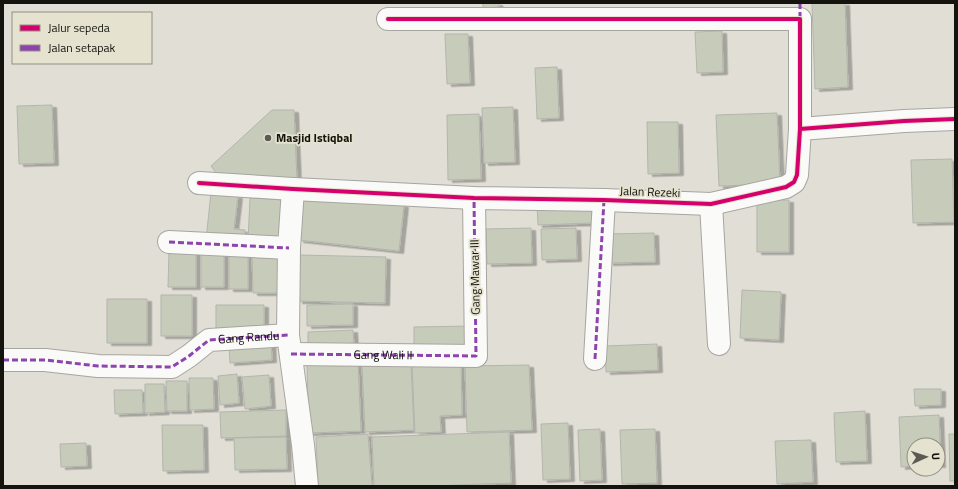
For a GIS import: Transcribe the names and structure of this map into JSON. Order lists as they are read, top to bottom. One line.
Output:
{"streets":{"street":["Jalan Rezeki","Gang Mawar III","Gang Randu","Gang Wali II"]},"crossings":[["Jalan Rezeki","Gang Mawar III"],["Gang Mawar III","Gang Wali II"],["Gang Randu","Gang Wali II"]],"places":["Masjid Istiqbal"],"legend":["Jalur sepeda","Jalan setapak"],"north":"right"}
